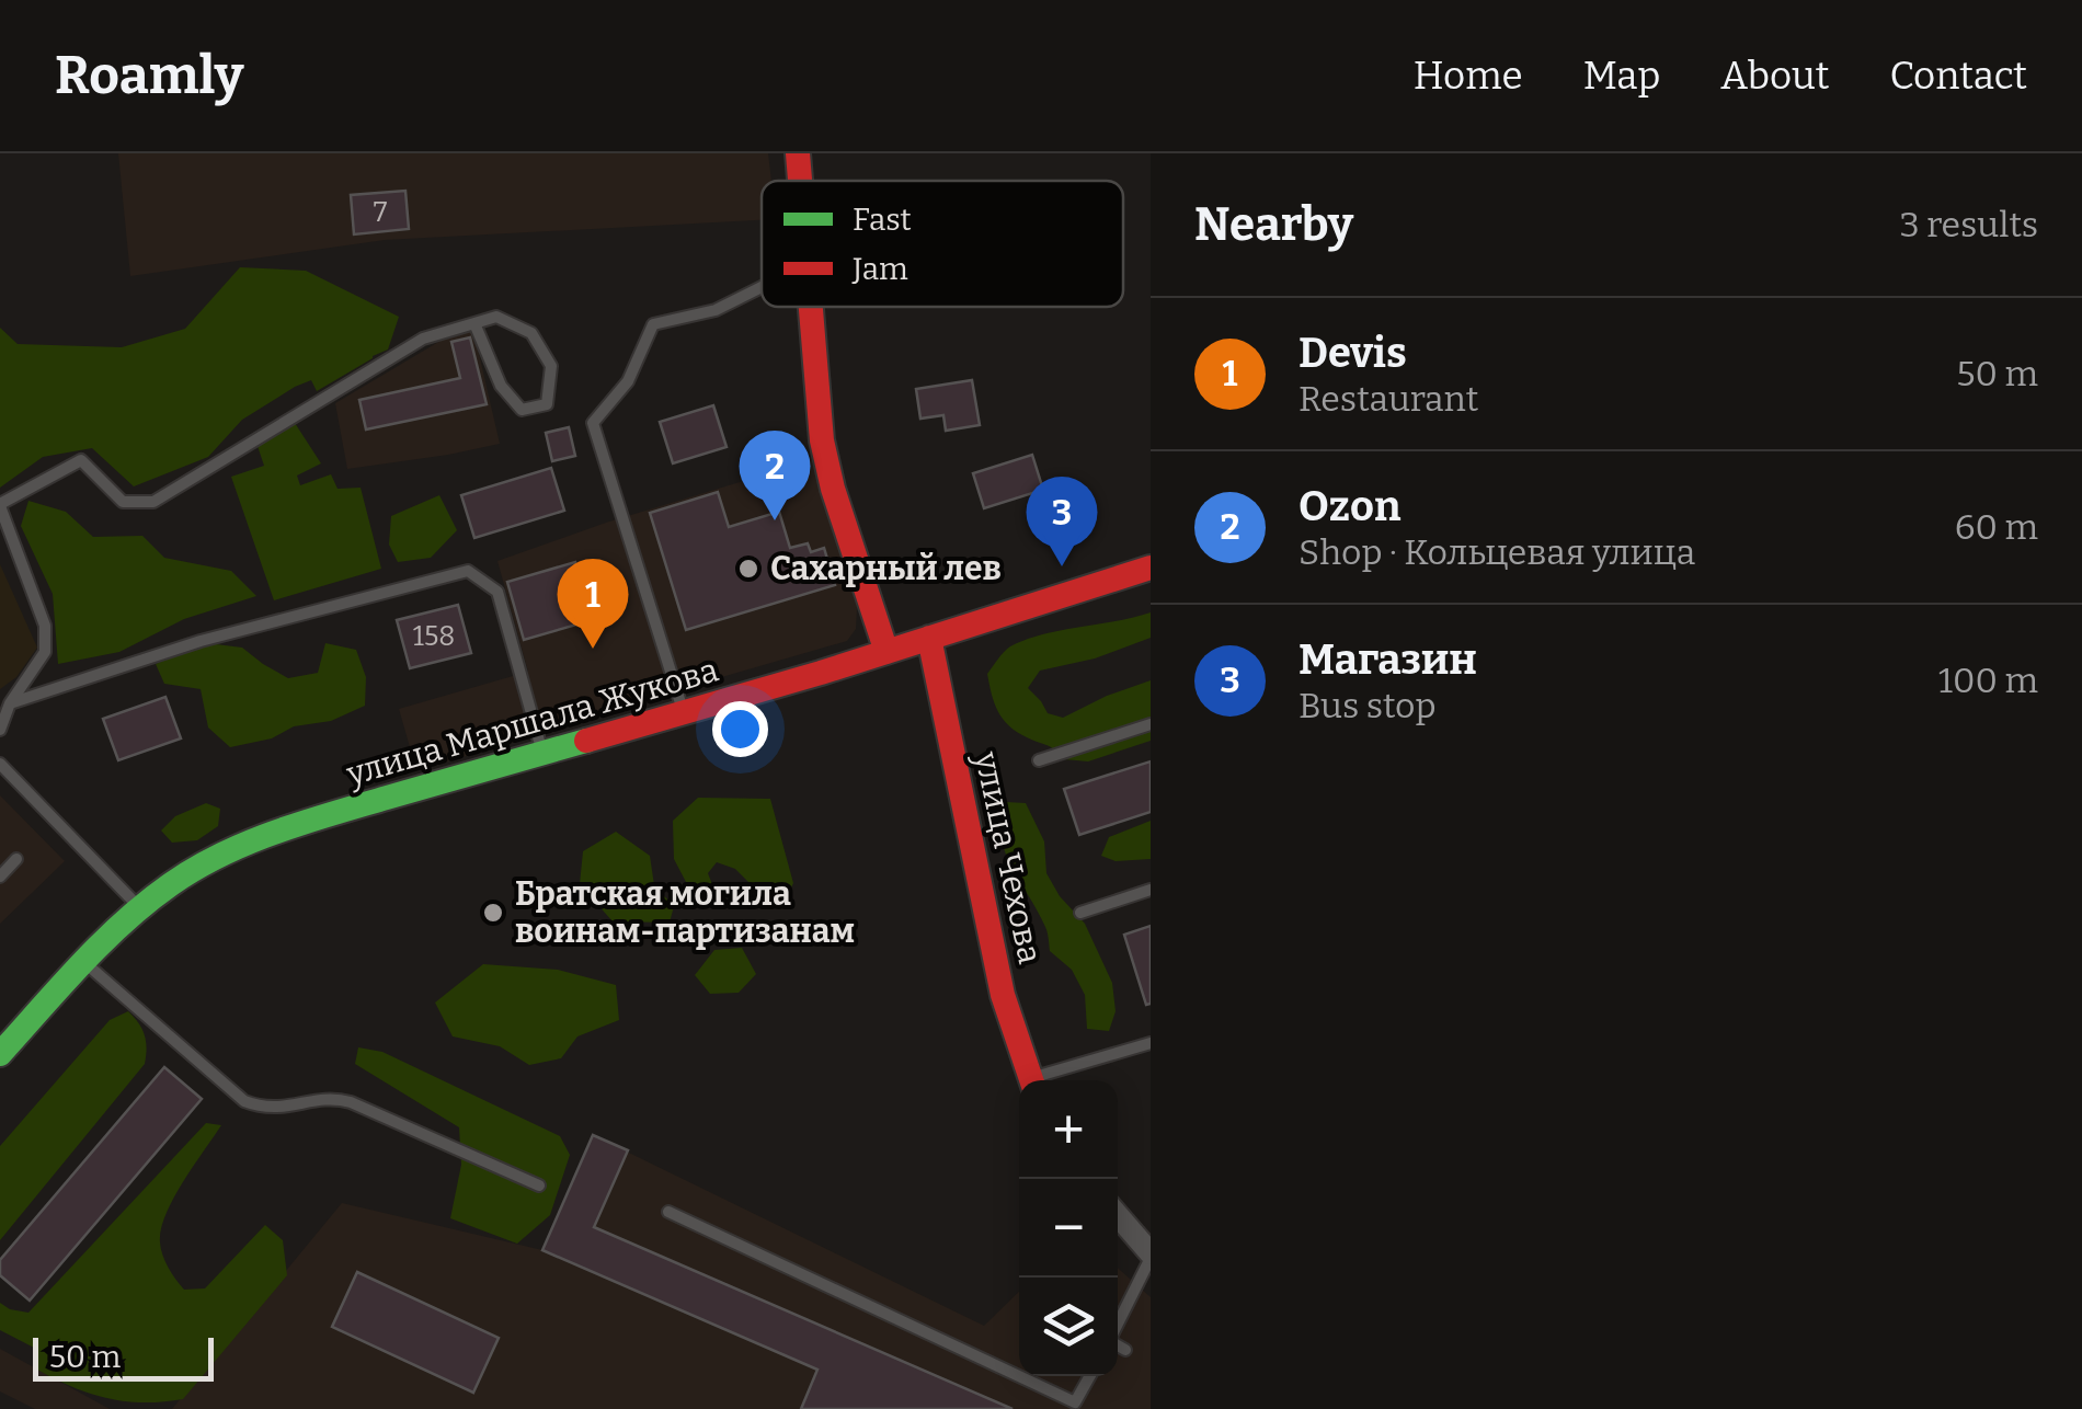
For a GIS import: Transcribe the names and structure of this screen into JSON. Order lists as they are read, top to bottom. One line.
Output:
{"streets":{"main road":["улица Маршала Жукова","улица Чехова"]},"crossings":[["улица Маршала Жукова","улица Чехова"]],"places":["Сахарный лев","Братская могила воинам-партизанам"],"house_numbers":["7","158"],"legend":["Fast","Jam"],"scale_bar":"50 m","page":{"header":"Roamly","nav":["Home","Map","About","Contact"],"heading":["Nearby","3 results"],"list":[{"mark":"1","name":"Devis","note":"Restaurant","value":"50 m"},{"mark":"2","name":"Ozon","note":"Shop · Кольцевая улица","value":"60 m"},{"mark":"3","name":"Магазин","note":"Bus stop","value":"100 m"}],"pins":["2","3","1"],"map_buttons":["+","−"],"scale":"50 m"}}
